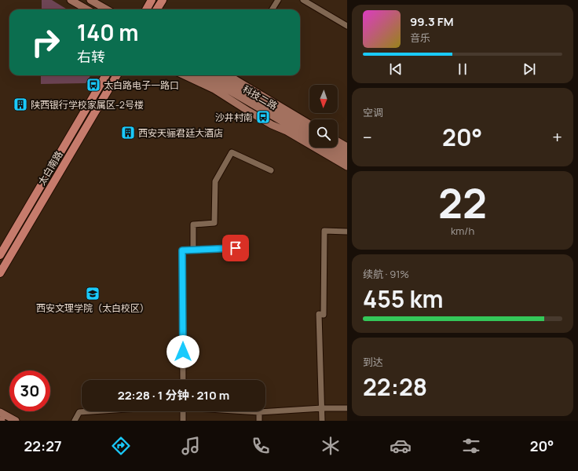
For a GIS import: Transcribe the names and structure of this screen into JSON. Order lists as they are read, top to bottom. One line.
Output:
{"streets":{"main road":["科技二路","太白南路"]},"places":{"bus stop":["太白路电子一路口","沙井村南"],"building":["陕西银行学校家属区-2号楼","西安天骊君廷大酒店"],"school or university":["西安文理学院（太白校区）"]},"north":"bottom","page":{"turn":["140 m","右转"],"song":["99.3 FM","音乐"],"tile":["空调",["22","km/h"],["续航 · 91%","455 km"],["到达","22:28"]],"heat":["−","20°","+"],"limit":"30","trip":"22:28 · 1 分钟 · 210 m","tabs":["22:27","20°"]}}
